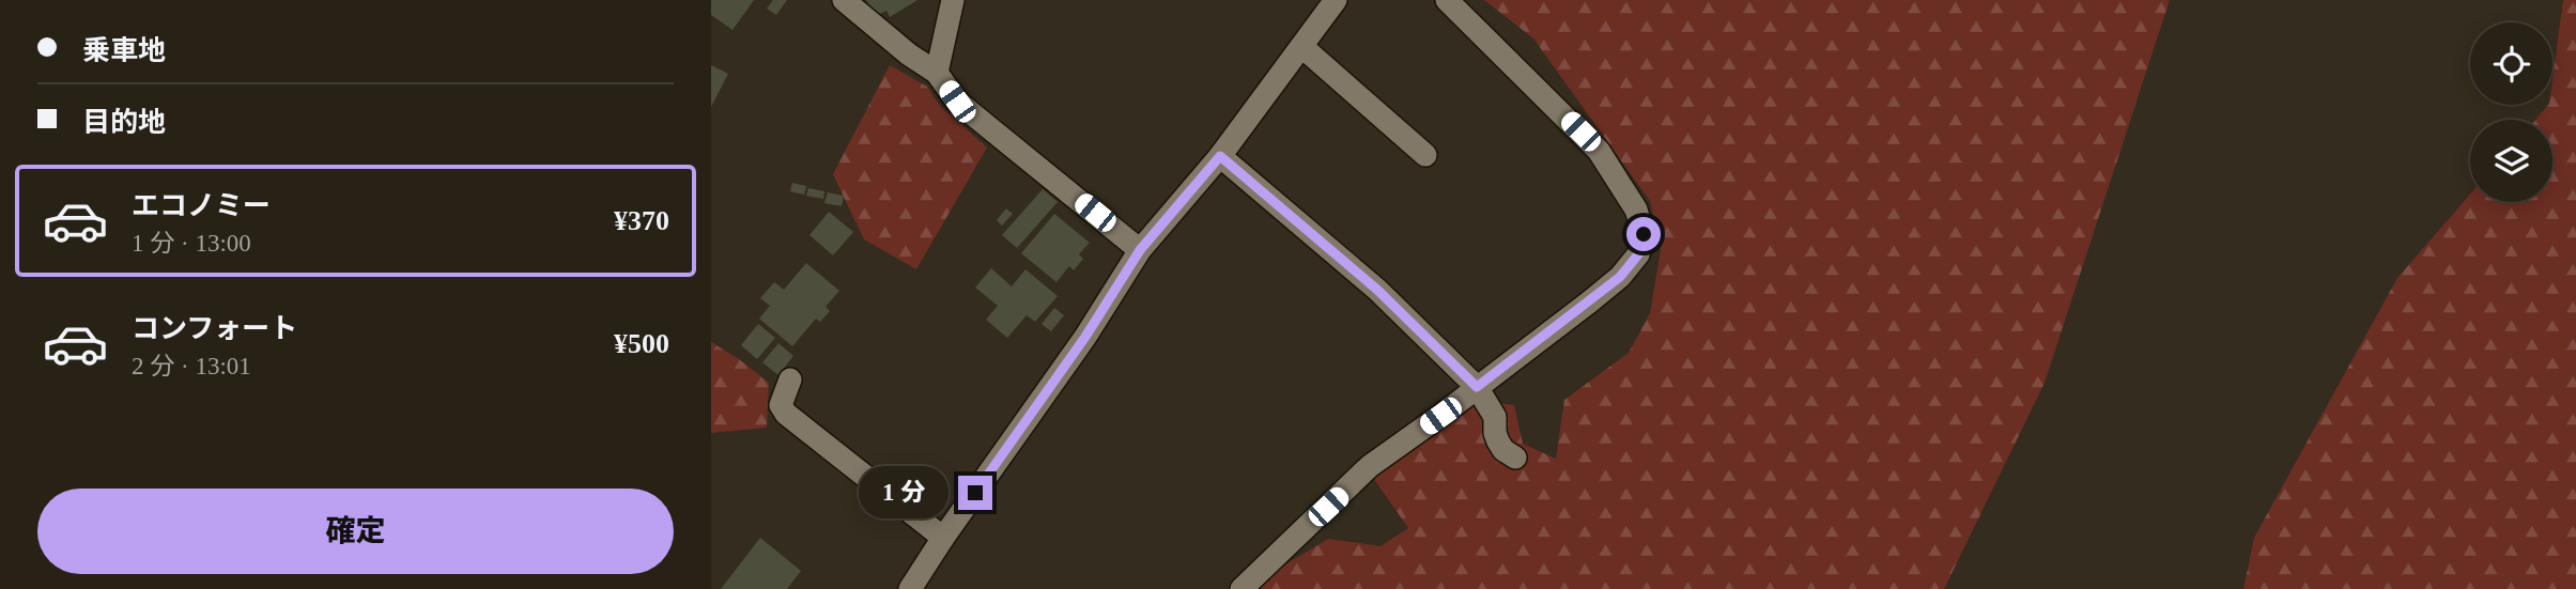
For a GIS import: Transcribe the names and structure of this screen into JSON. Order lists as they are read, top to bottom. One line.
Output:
{"page":{"banner":["乗車地","目的地"],"list":[{"name":"エコノミー","note":"1 分 · 13:00","value":"¥370"},{"name":"コンフォート","note":"2 分 · 13:01","value":"¥500"}],"bubble":"1 分","buttons":"確定"}}
